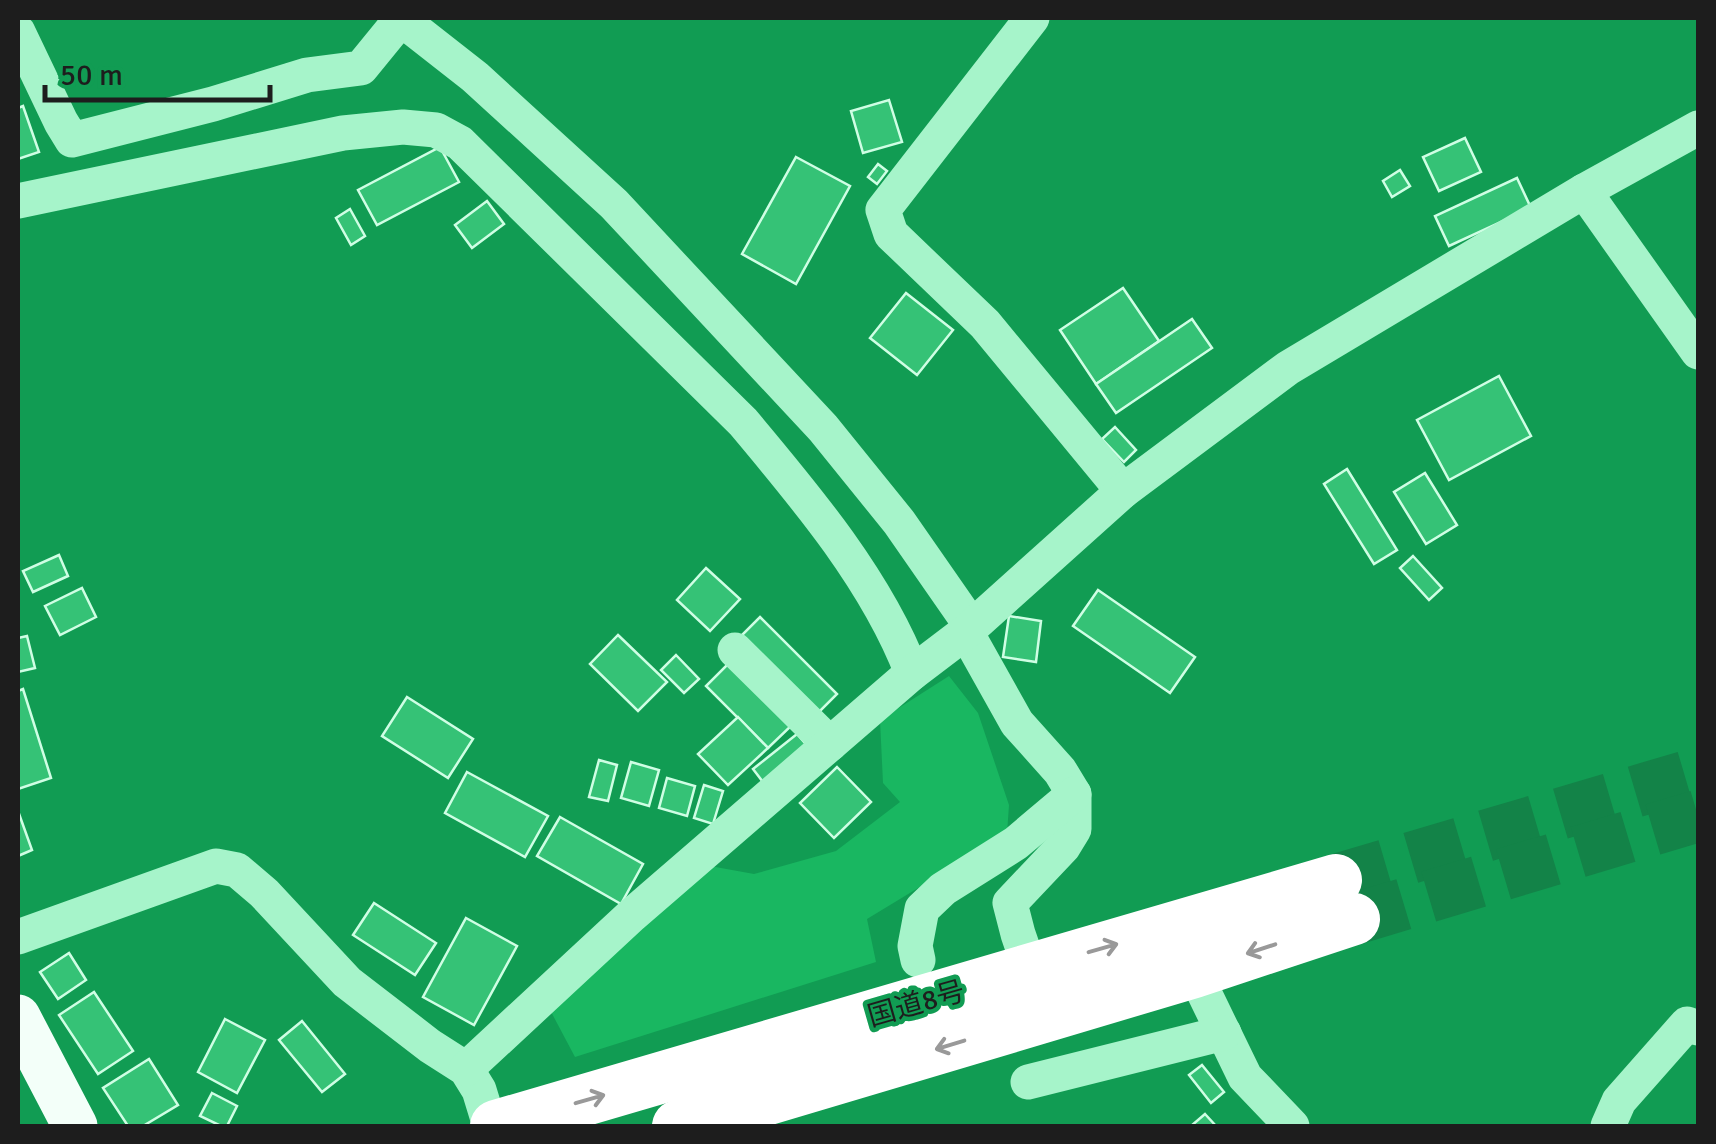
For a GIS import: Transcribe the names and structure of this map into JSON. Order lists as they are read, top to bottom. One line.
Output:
{"streets":{"highway":["国道8号"]},"scale_bar":"50 m"}
